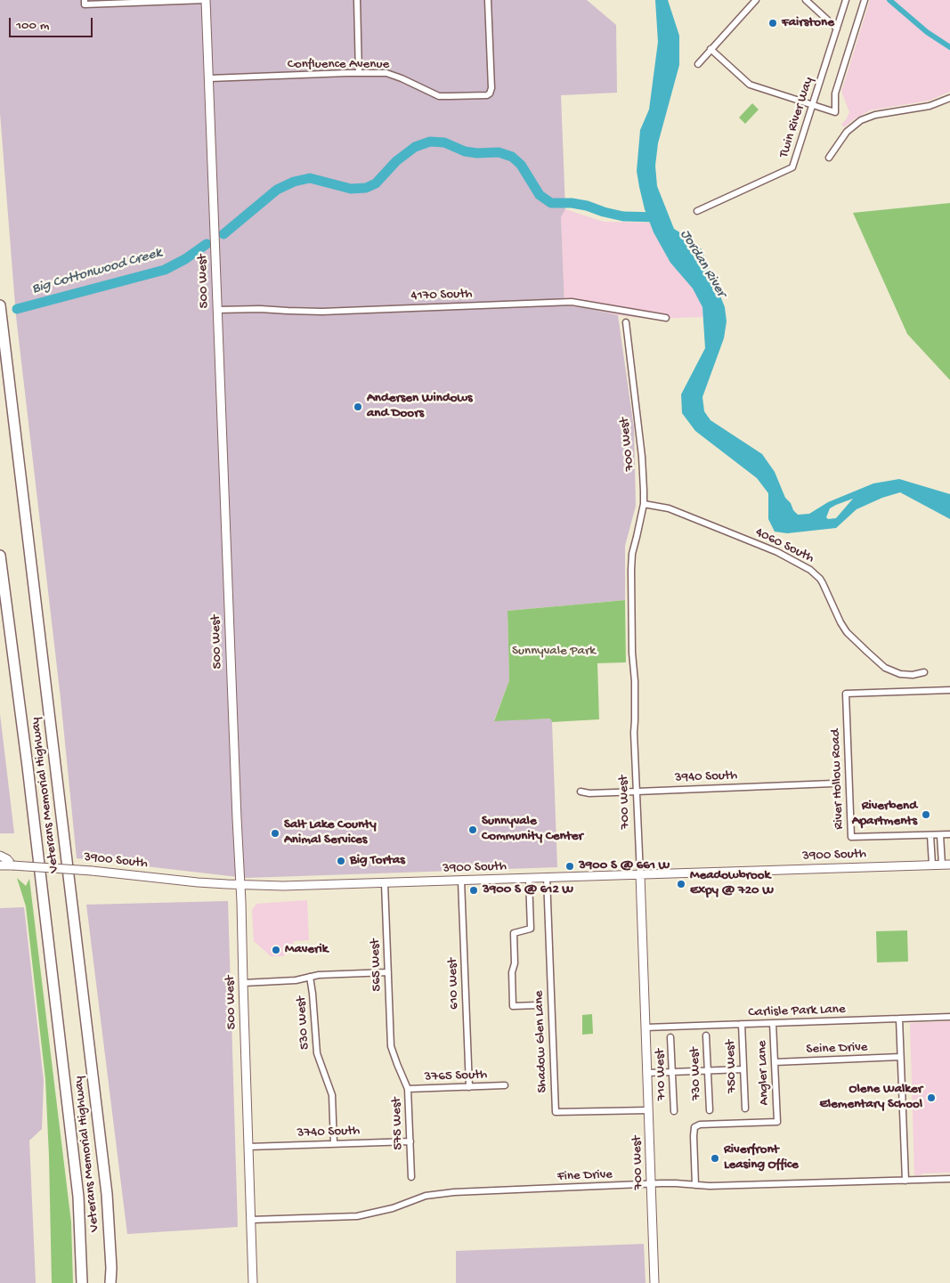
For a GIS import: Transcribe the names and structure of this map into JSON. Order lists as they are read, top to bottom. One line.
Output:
{"streets":{"highway":["Veterans Memorial Highway"],"main road":["500 West","700 West","3900 South"],"street":["Confluence Avenue","Twin River Way","4170 South","4060 South","3940 South","River Hollow Road","565 West","610 West","Carlisle Park Lane","530 West","Shadow Glen Lane","Seine Drive","750 West","Angler Lane","730 West","710 West","3765 South","575 West","3740 South","Fine Drive"]},"crossings":[["Confluence Avenue","500 West"],["500 West","4170 South"],["500 West","3900 South"],["500 West","3740 South"],["500 West","Fine Drive"],["700 West","4060 South"],["700 West","3940 South"],["700 West","3900 South"],["700 West","Carlisle Park Lane"],["700 West","Shadow Glen Lane"],["700 West","Fine Drive"],["3900 South","565 West"],["3900 South","610 West"],["3900 South","Shadow Glen Lane"],["565 West","575 West"],["610 West","3765 South"],["Carlisle Park Lane","750 West"],["Carlisle Park Lane","Angler Lane"],["530 West","3740 South"],["Seine Drive","Angler Lane"],["Angler Lane","Fine Drive"],["3765 South","575 West"],["575 West","3740 South"]],"water":["Jordan River","Big Cottonwood Creek"],"parks":["Sunnyvale Park"],"places":["Fairstone","Andersen Windows and Doors","Riverbend Apartments","Sunnyvale Community Center","Salt Lake County Animal Services","Big Tortas","3900 S @ 661 W","Meadowbrook Expy @ 720 W","3900 S @ 612 W","Maverik","Olene Walker Elementary School","Riverfront Leasing Office"],"scale_bar":"100 m"}
